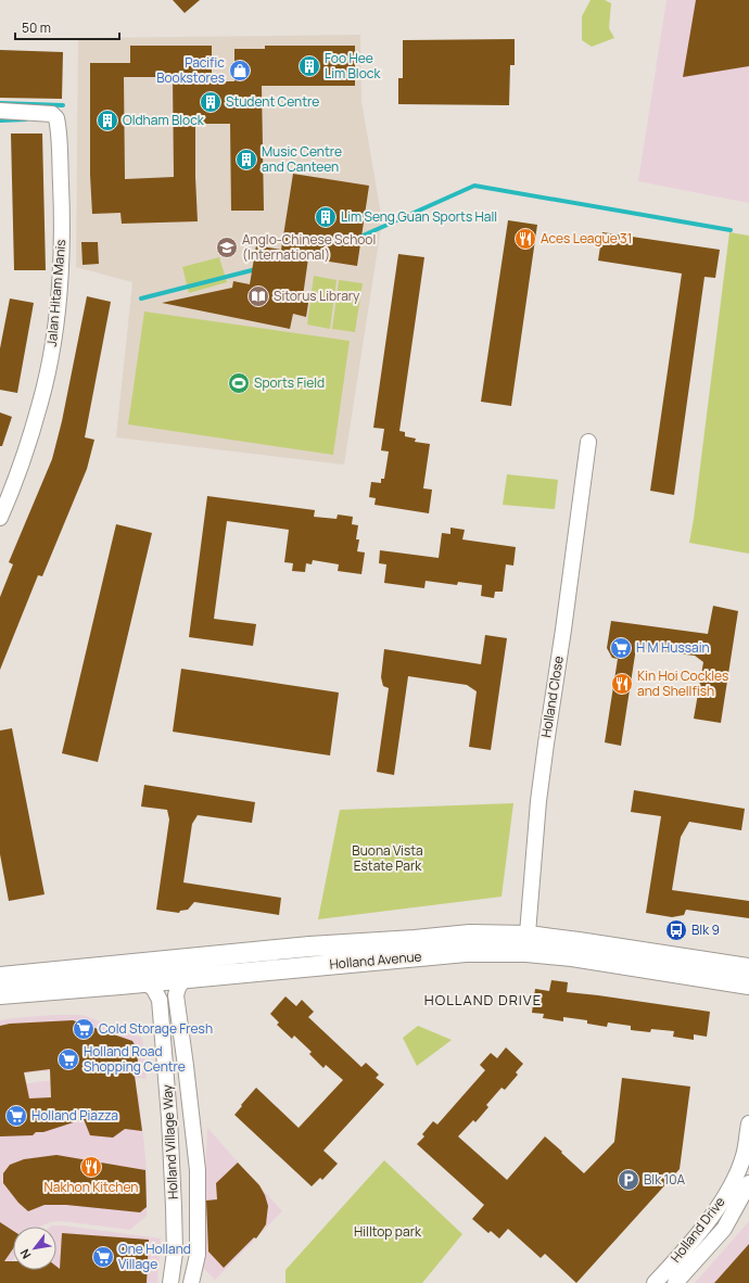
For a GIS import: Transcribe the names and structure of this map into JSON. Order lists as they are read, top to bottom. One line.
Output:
{"streets":{"street":["Jalan Hitam Manis","Holland Close","Holland Avenue","Holland Village Way","Holland Drive"]},"crossings":[["Holland Close","Holland Avenue"],["Holland Avenue","Holland Village Way"]],"districts":["HOLLAND DRIVE"],"parks":["Buona Vista Estate Park","Hilltop park"],"places":{"building":["Foo Hee Lim Block","Student Centre","Oldham Block","Music Centre and Canteen","Lim Seng Guan Sports Hall"],"shop":["Pacific Bookstores"],"restaurant":["Aces League 31","Kin Hoi Cockles and Shellfish","Nakhon Kitchen"],"school or university":["Anglo-Chinese School (International)"],"library":["Sitorus Library"],"sports":["Sports Field"],"supermarket":["H M Hussain","Cold Storage Fresh","Holland Road Shopping Centre","Holland Piazza","One Holland Village"],"bus stop":["Blk 9"],"parking":["Blk 10A"]},"scale_bar":"50 m","north":"bottom left"}
